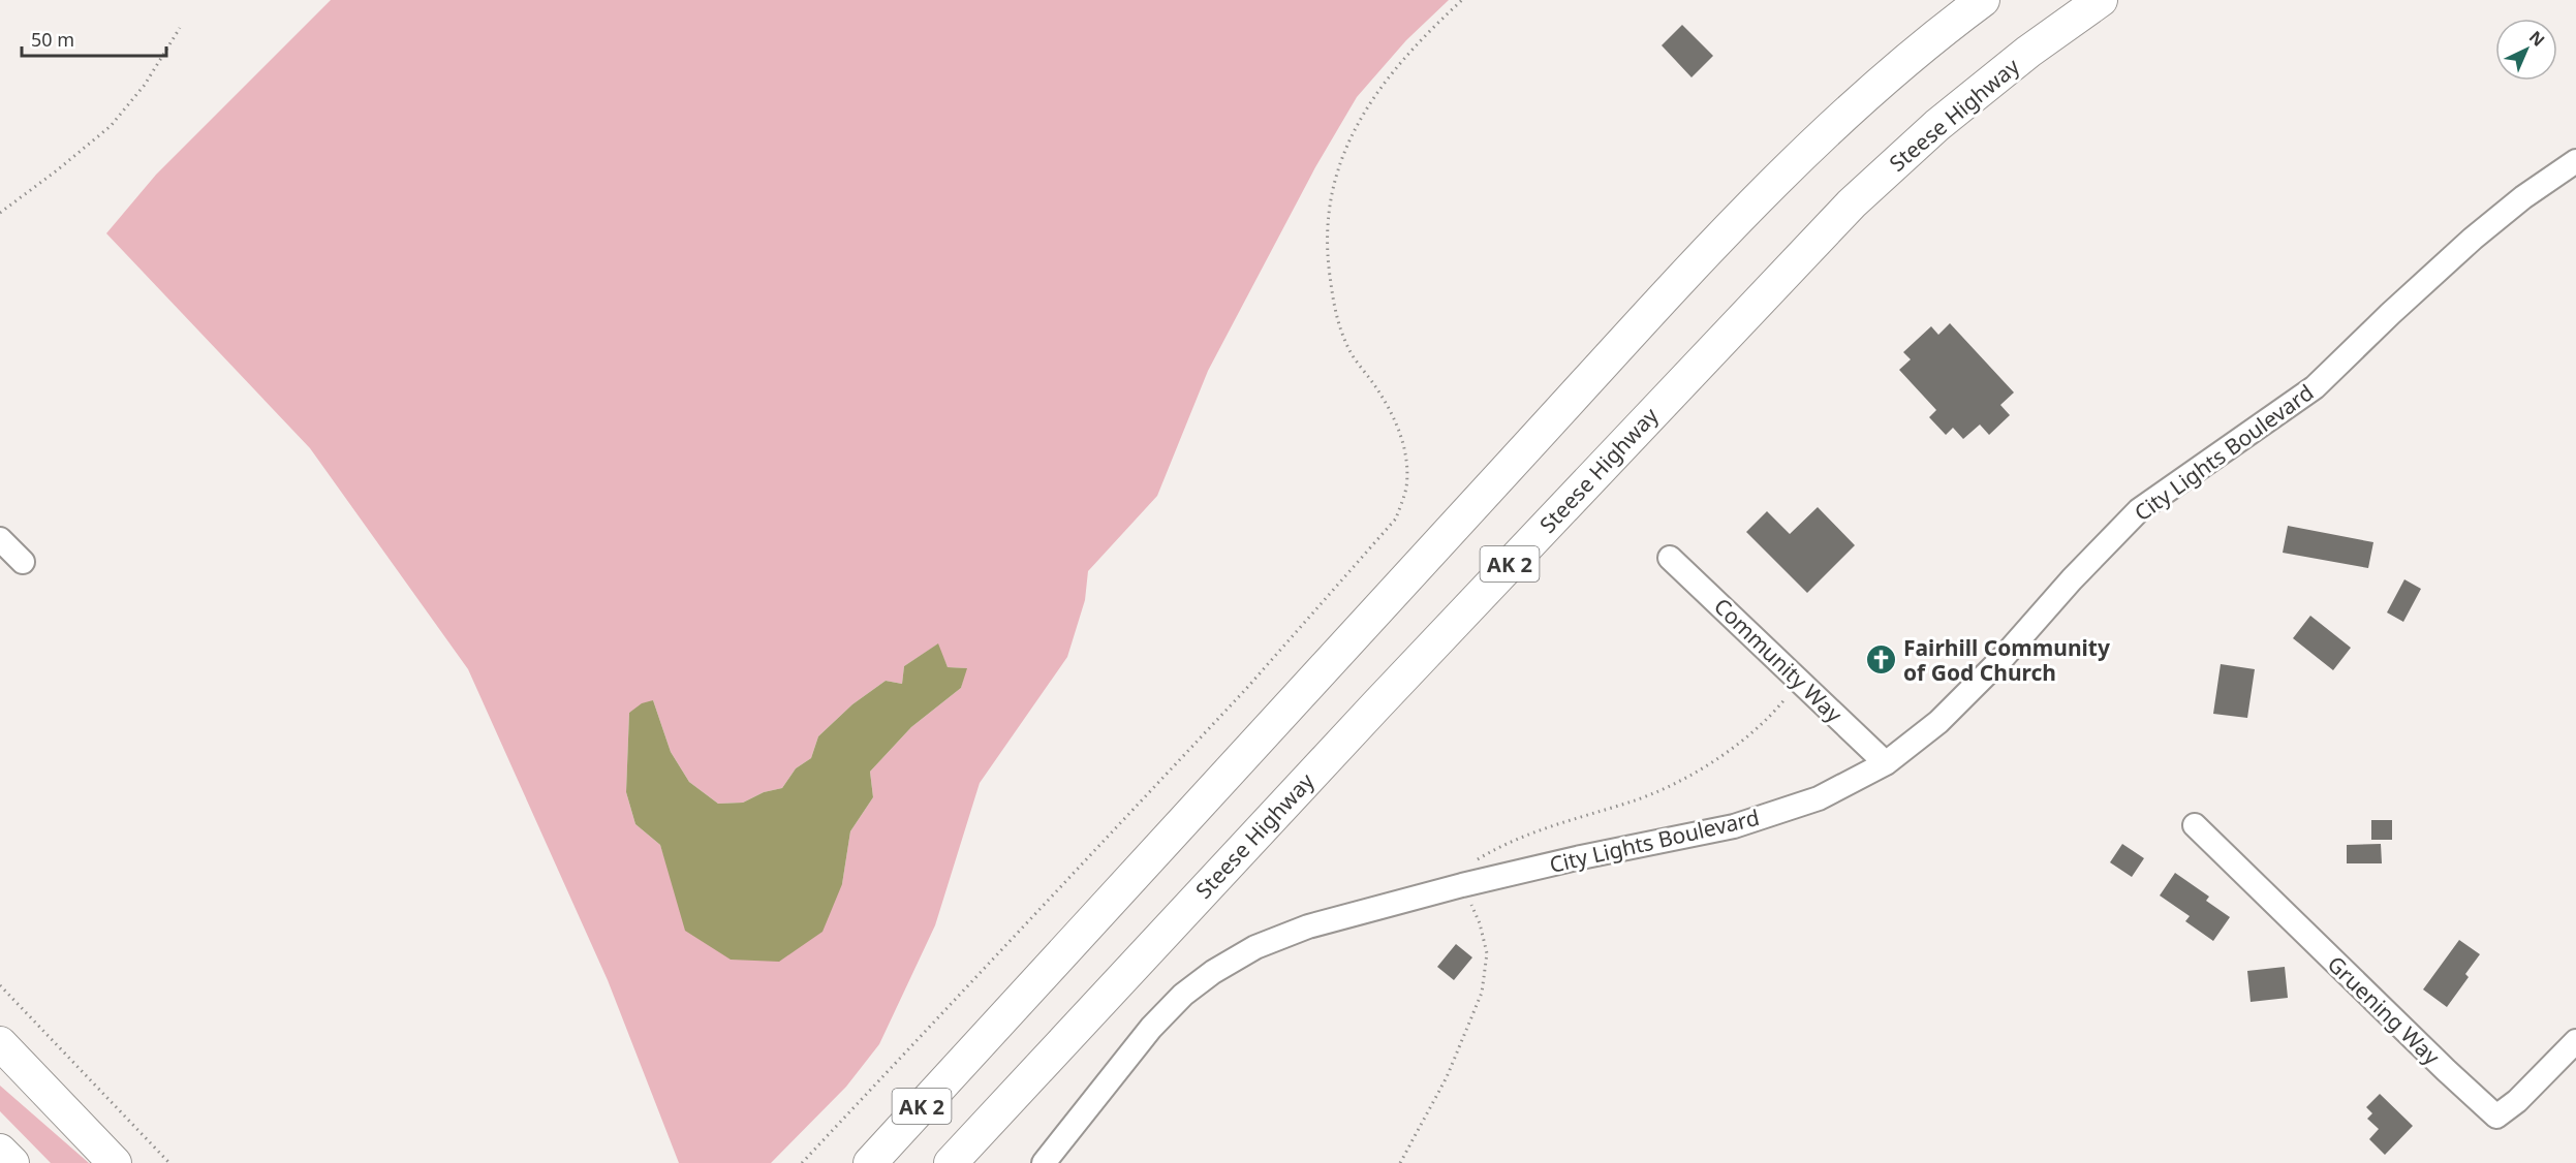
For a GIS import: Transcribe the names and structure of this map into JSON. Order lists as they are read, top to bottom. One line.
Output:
{"streets":{"highway":["Steese Highway","AK 2"],"street":["City Lights Boulevard","Community Way","Gruening Way"]},"crossings":[["City Lights Boulevard","Community Way"]],"places":{"church":["Fairhill Community of God Church"]},"scale_bar":"50 m","north":"top right"}
